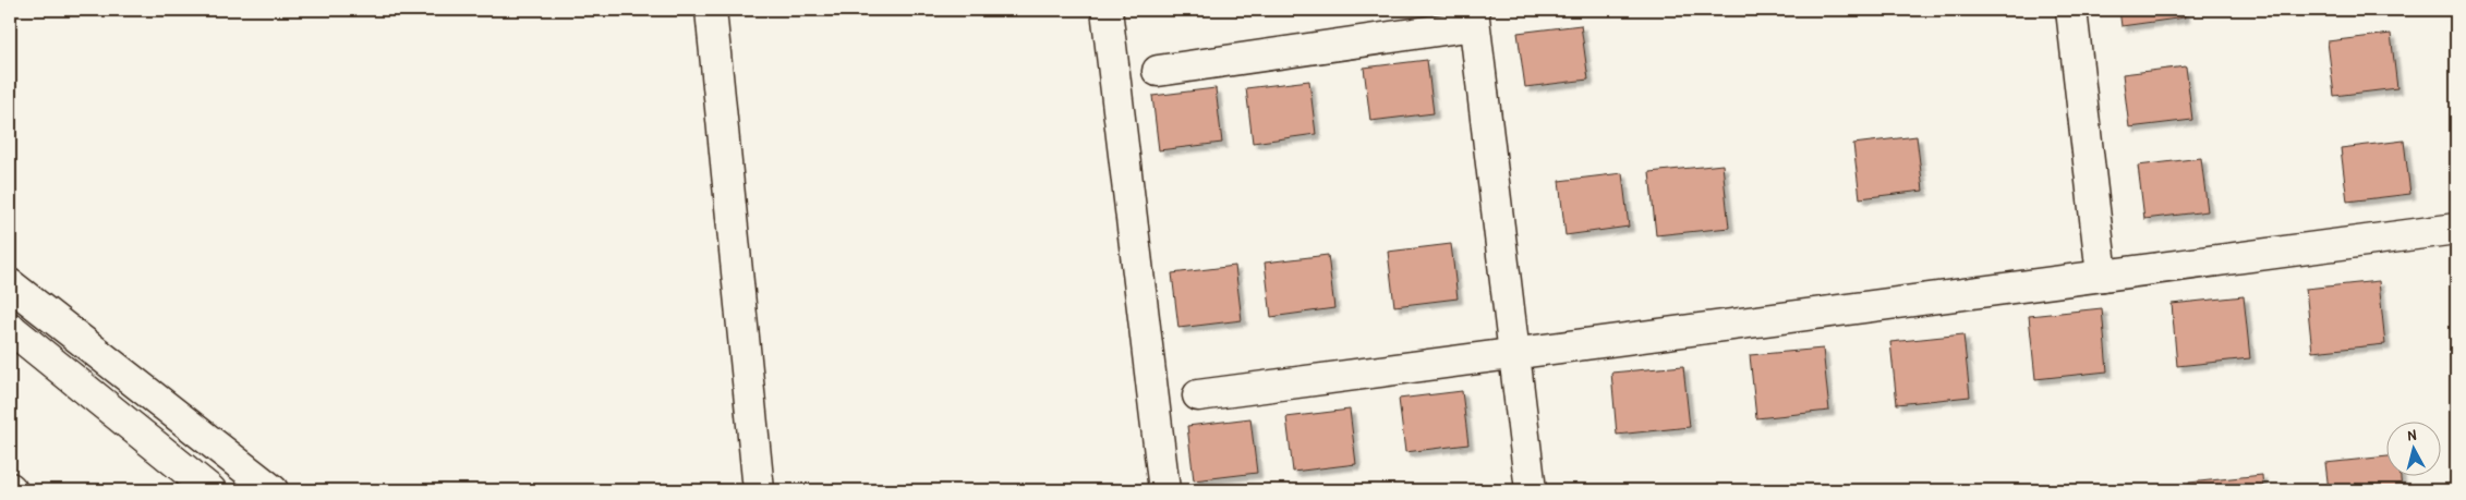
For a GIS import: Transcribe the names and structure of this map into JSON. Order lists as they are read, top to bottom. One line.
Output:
{"north":"top"}
